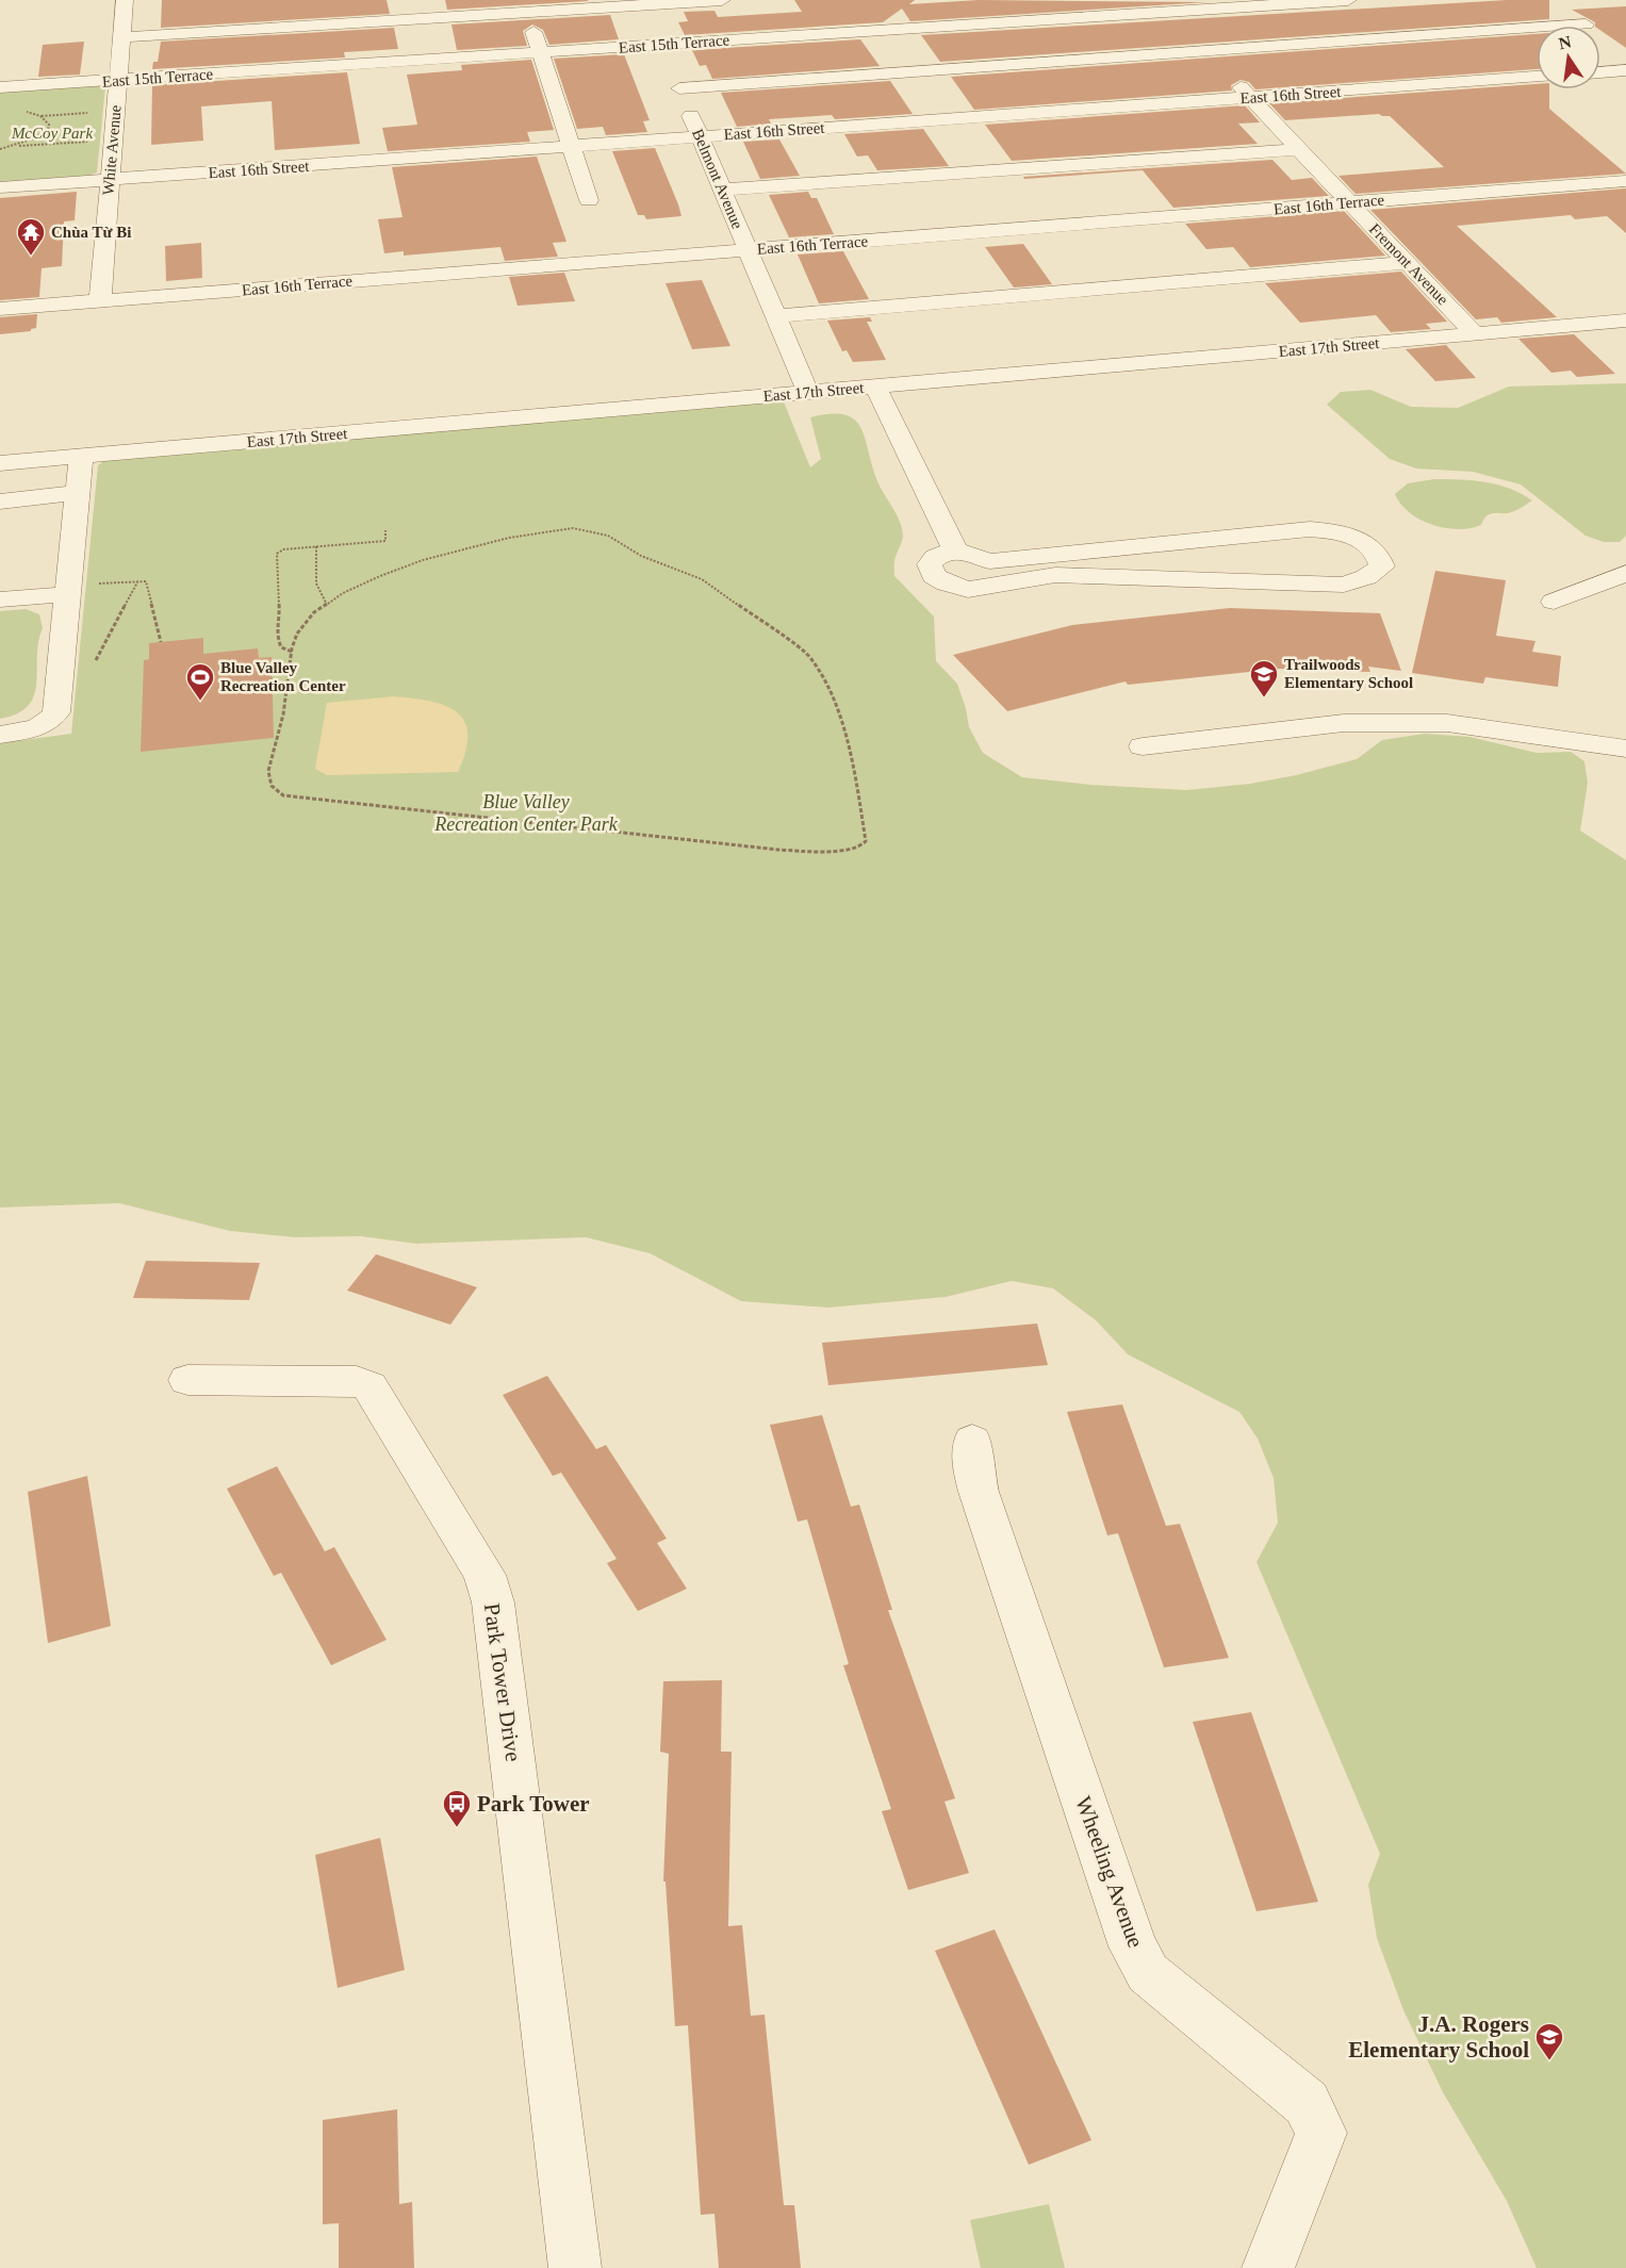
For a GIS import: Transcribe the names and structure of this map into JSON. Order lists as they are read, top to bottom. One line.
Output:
{"streets":{"street":["East 15th Terrace","East 16th Street","White Avenue","Belmont Avenue","East 16th Terrace","Fremont Avenue","East 17th Street","Park Tower Drive","Wheeling Avenue"]},"crossings":[["East 15th Terrace","White Avenue"],["East 15th Terrace","Belmont Avenue"],["East 15th Terrace","Fremont Avenue"],["East 16th Street","White Avenue"],["East 16th Street","Belmont Avenue"],["East 16th Street","Fremont Avenue"],["White Avenue","East 16th Terrace"],["Belmont Avenue","East 16th Terrace"],["Belmont Avenue","East 17th Street"],["East 16th Terrace","Fremont Avenue"],["Fremont Avenue","East 17th Street"]],"parks":["McCoy Park","Blue Valley Recreation Center Park"],"places":{"temple":["Chùa Từ Bi"],"school or university":["Trailwoods Elementary School","J.A. Rogers Elementary School"],"sports":["Blue Valley Recreation Center"],"bus stop":["Park Tower"]},"north":"top"}
